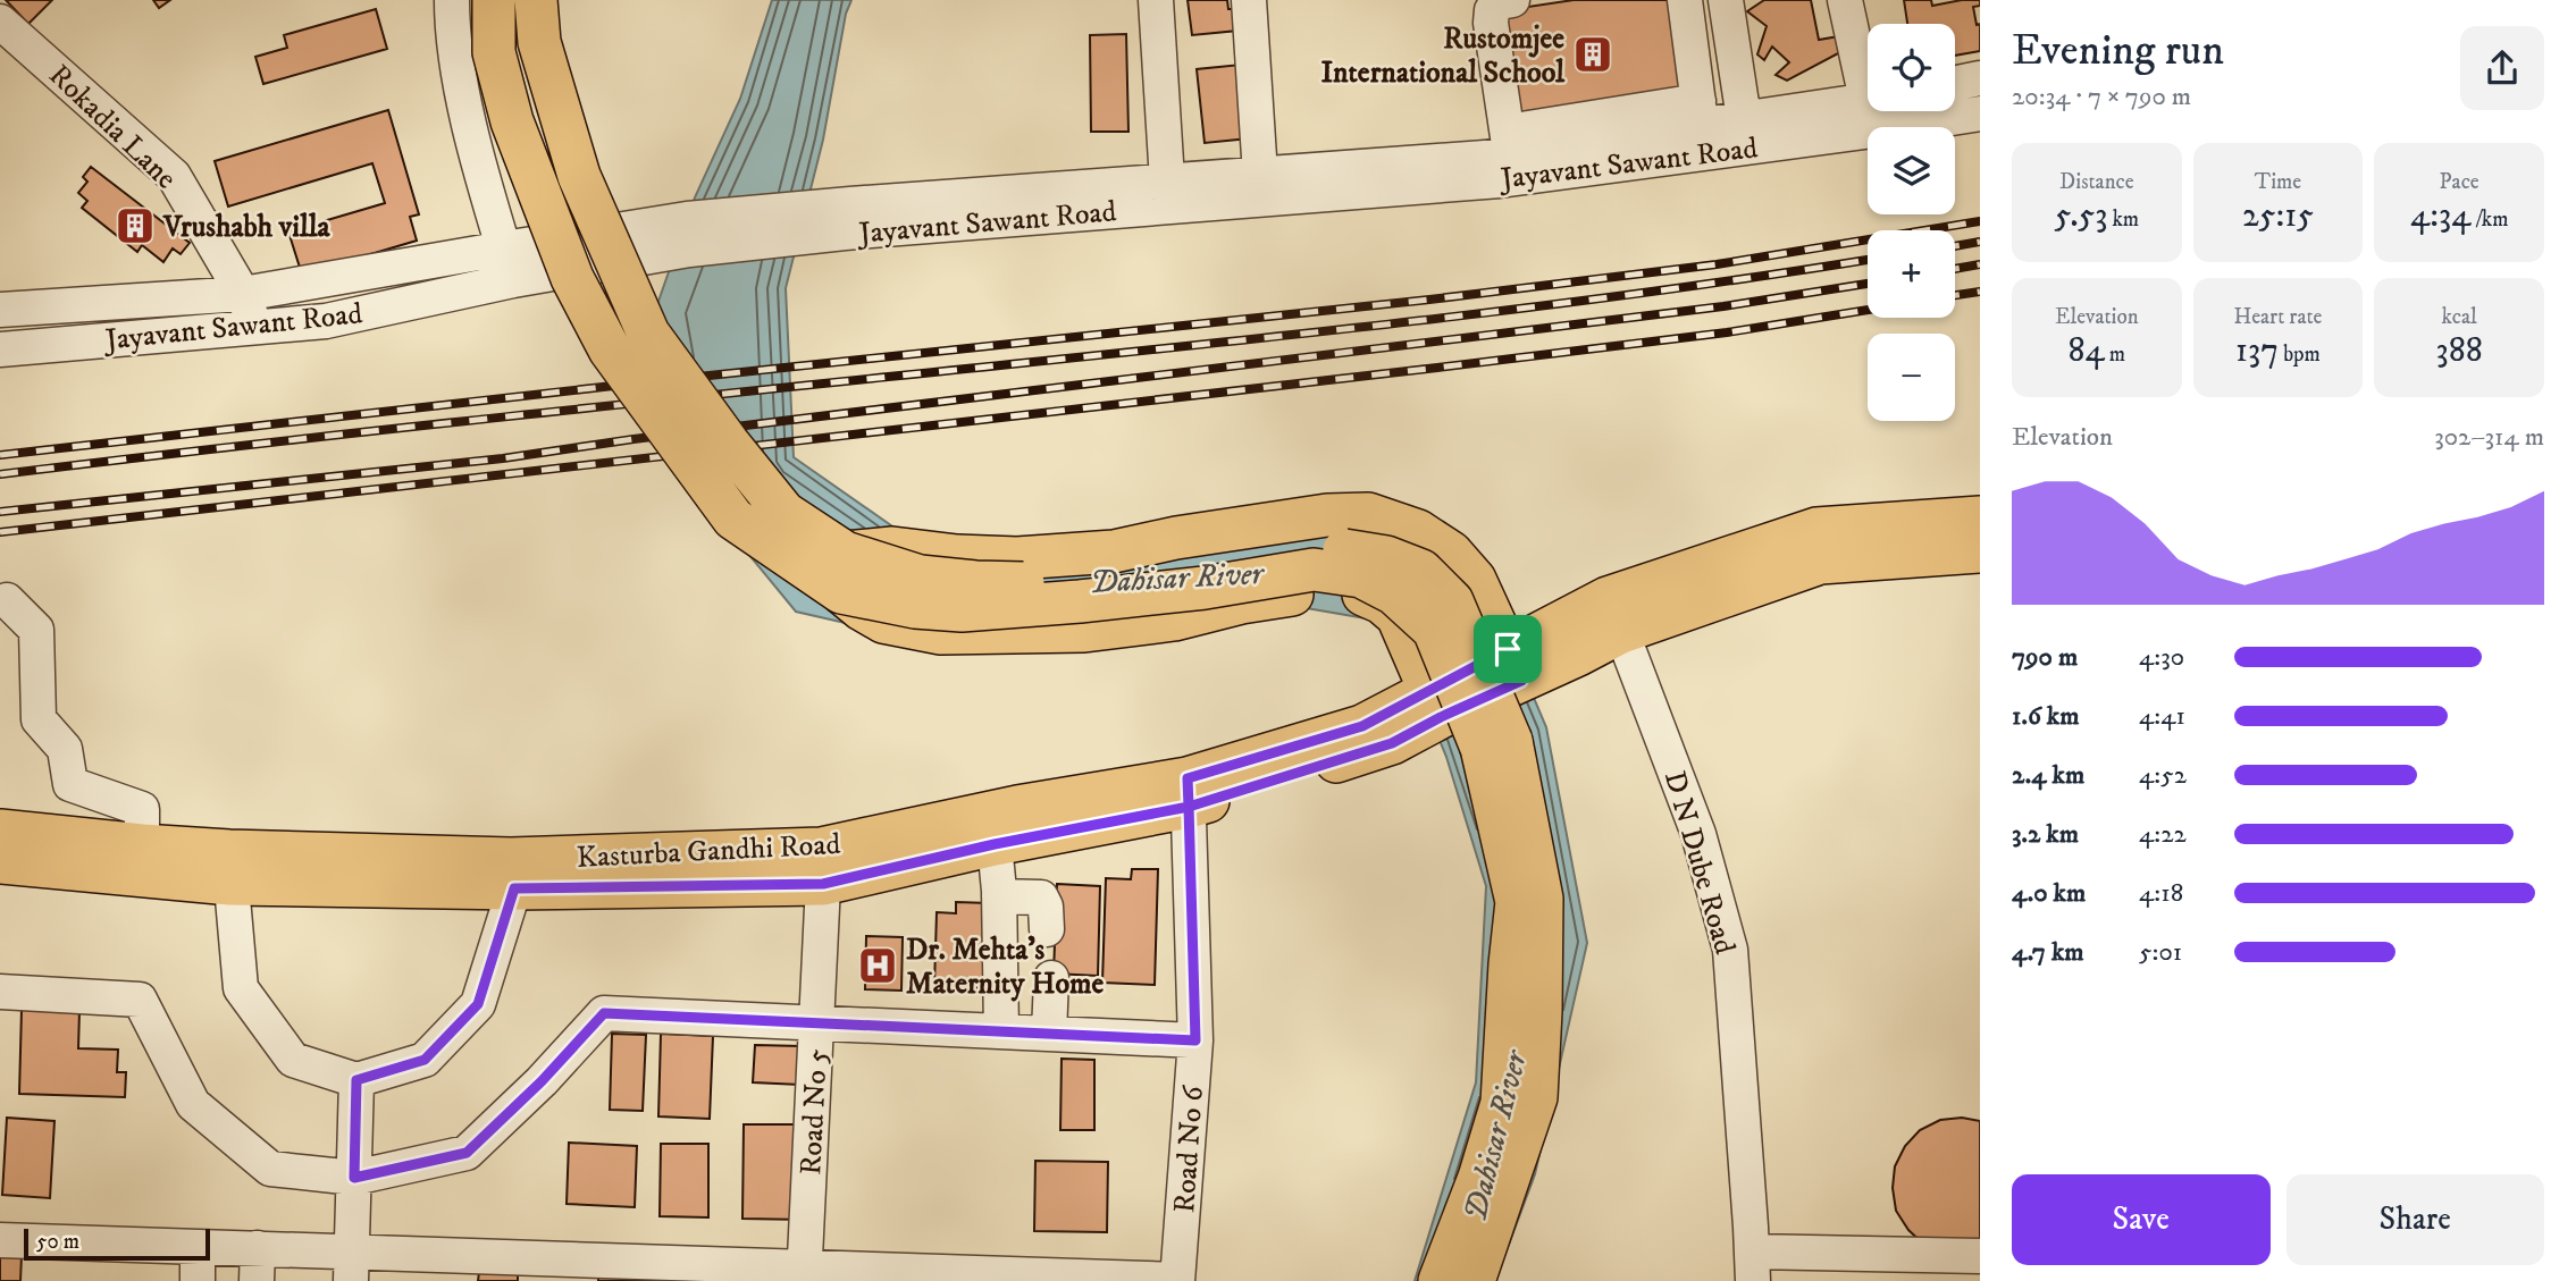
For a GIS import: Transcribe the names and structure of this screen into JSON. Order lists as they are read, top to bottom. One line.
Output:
{"streets":{"main road":["Kasturba Gandhi Road"],"street":["Rokadia Lane","Jayavant Sawant Road","D N Dube Road","Road No 5","Road No 6"]},"crossings":[["Rokadia Lane","Jayavant Sawant Road"],["Kasturba Gandhi Road","Road No 5"],["Kasturba Gandhi Road","Road No 6"]],"water":["Dahisar River"],"places":{"building":["Rustomjee International School","Vrushabh villa"],"hospital":["Dr. Mehta's Maternity Home"]},"scale_bar":"50 m","page":{"heading":["Evening run","20:34 · 7 × 790 m"],"map_buttons":["+","−"],"stats":[["Distance","5.53 km"],["Time","25:15"],["Pace","4:34 /km"],["Elevation","84 m"],["Heart rate","137 bpm"],["kcal","388"]],"chart":["Elevation","302–314 m"],"list":[{"name":"790 m","note":"4:30"},{"name":"1.6 km","note":"4:41"},{"name":"2.4 km","note":"4:52"},{"name":"3.2 km","note":"4:22"},{"name":"4.0 km","note":"4:18"},{"name":"4.7 km","note":"5:01"}],"buttons":["Save","Share"],"scale":"50 m"}}
